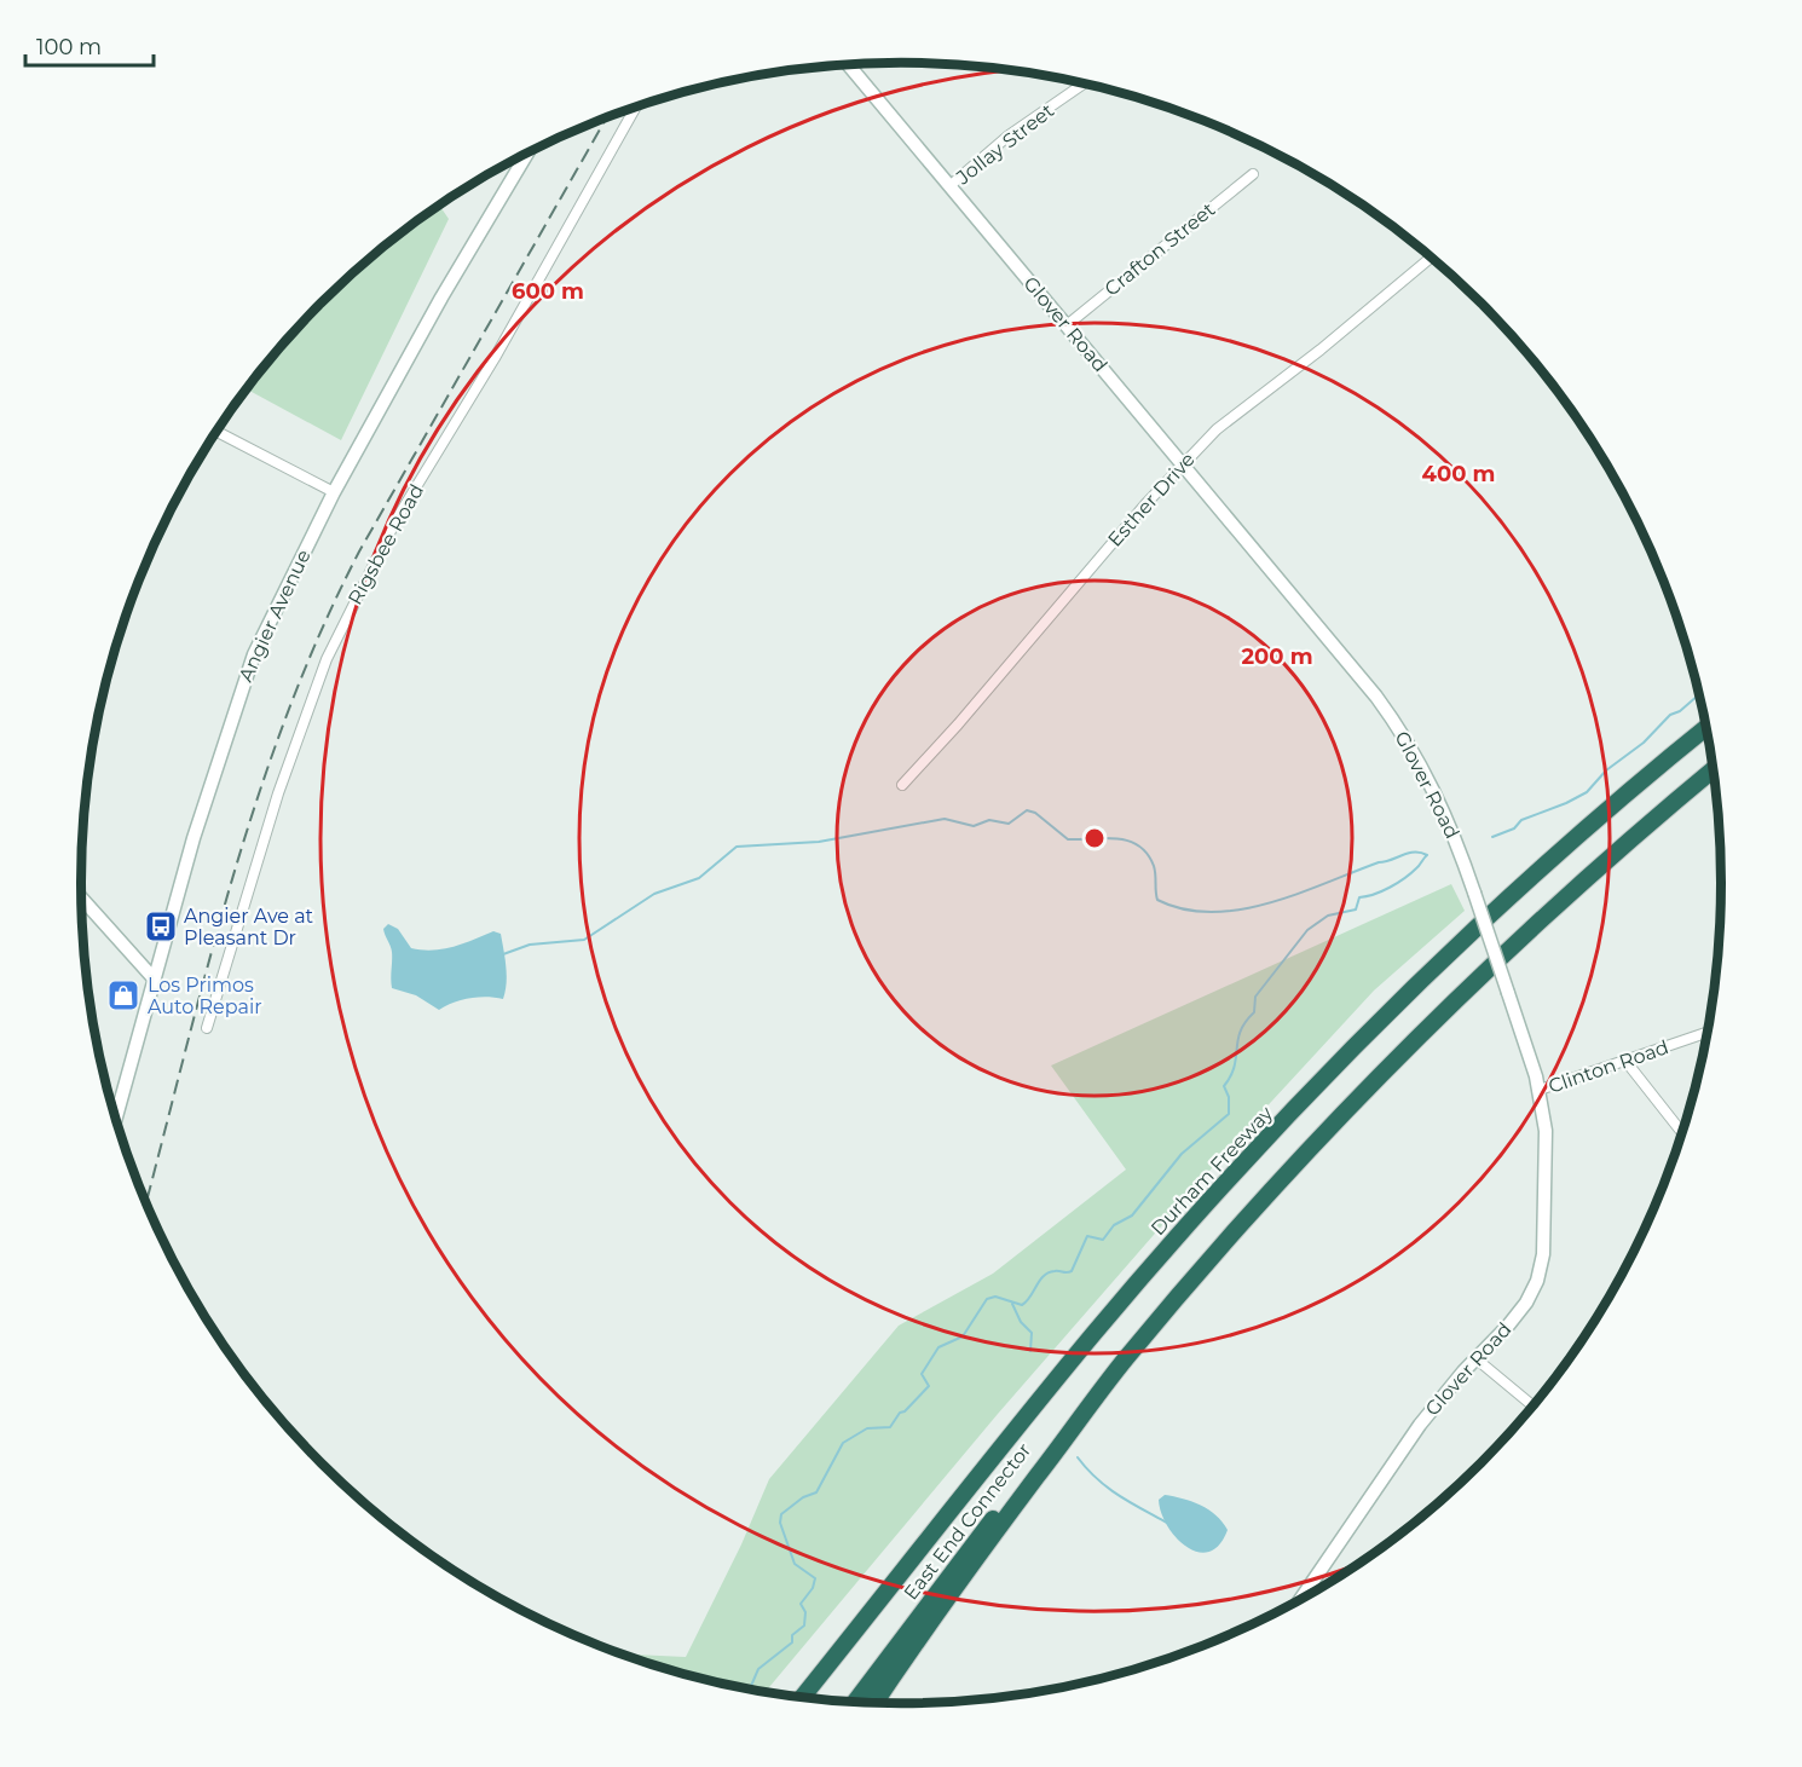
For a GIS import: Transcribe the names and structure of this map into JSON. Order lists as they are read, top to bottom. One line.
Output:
{"streets":{"highway":["Durham Freeway","East End Connector"],"street":["Jollay Street","Crafton Street","Glover Road","Esther Drive","Rigsbee Road","Angier Avenue","Clinton Road"]},"crossings":[["Jollay Street","Glover Road"],["Crafton Street","Glover Road"],["Glover Road","Esther Drive"],["Glover Road","Clinton Road"]],"places":{"bus stop":["Angier Ave at Pleasant Dr"],"shop":["Los Primos Auto Repair"]},"scale_bar":"100 m","rings":["600 m","400 m","200 m"]}
